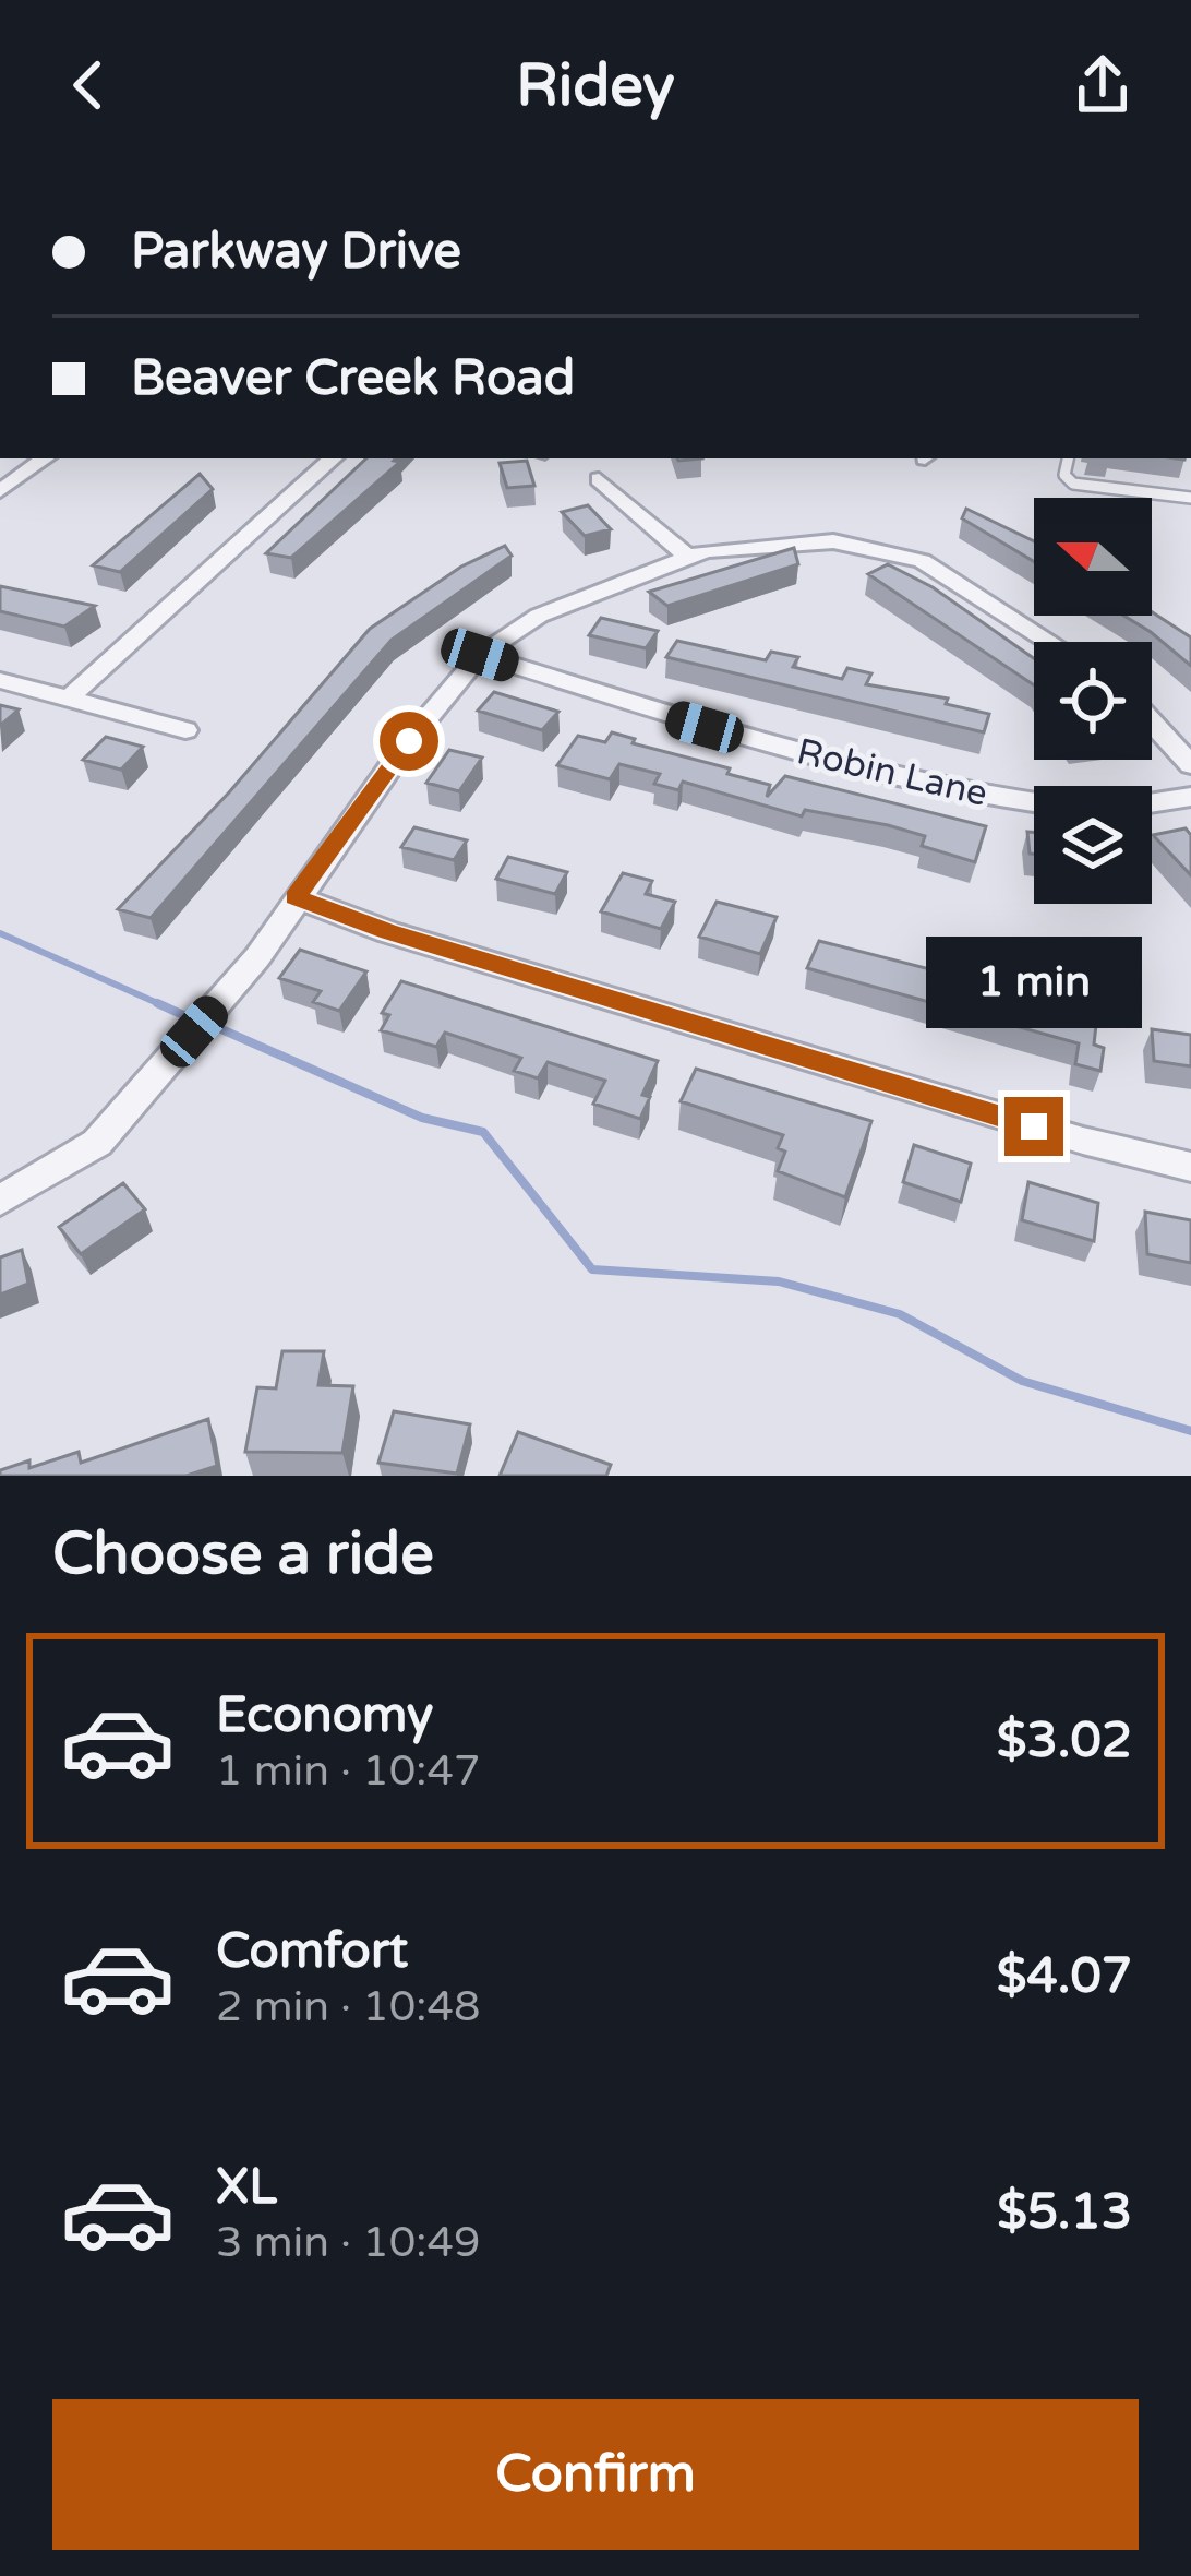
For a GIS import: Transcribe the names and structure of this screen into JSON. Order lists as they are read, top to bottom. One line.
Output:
{"streets":{"street":["Robin Lane"]},"north":"left","page":{"header":"Ridey","banner":["Parkway Drive","Beaver Creek Road"],"bubble":"1 min","heading":"Choose a ride","list":[{"name":"Economy","note":"1 min · 10:47","value":"$3.02"},{"name":"Comfort","note":"2 min · 10:48","value":"$4.07"},{"name":"XL","note":"3 min · 10:49","value":"$5.13"}],"buttons":"Confirm"}}
